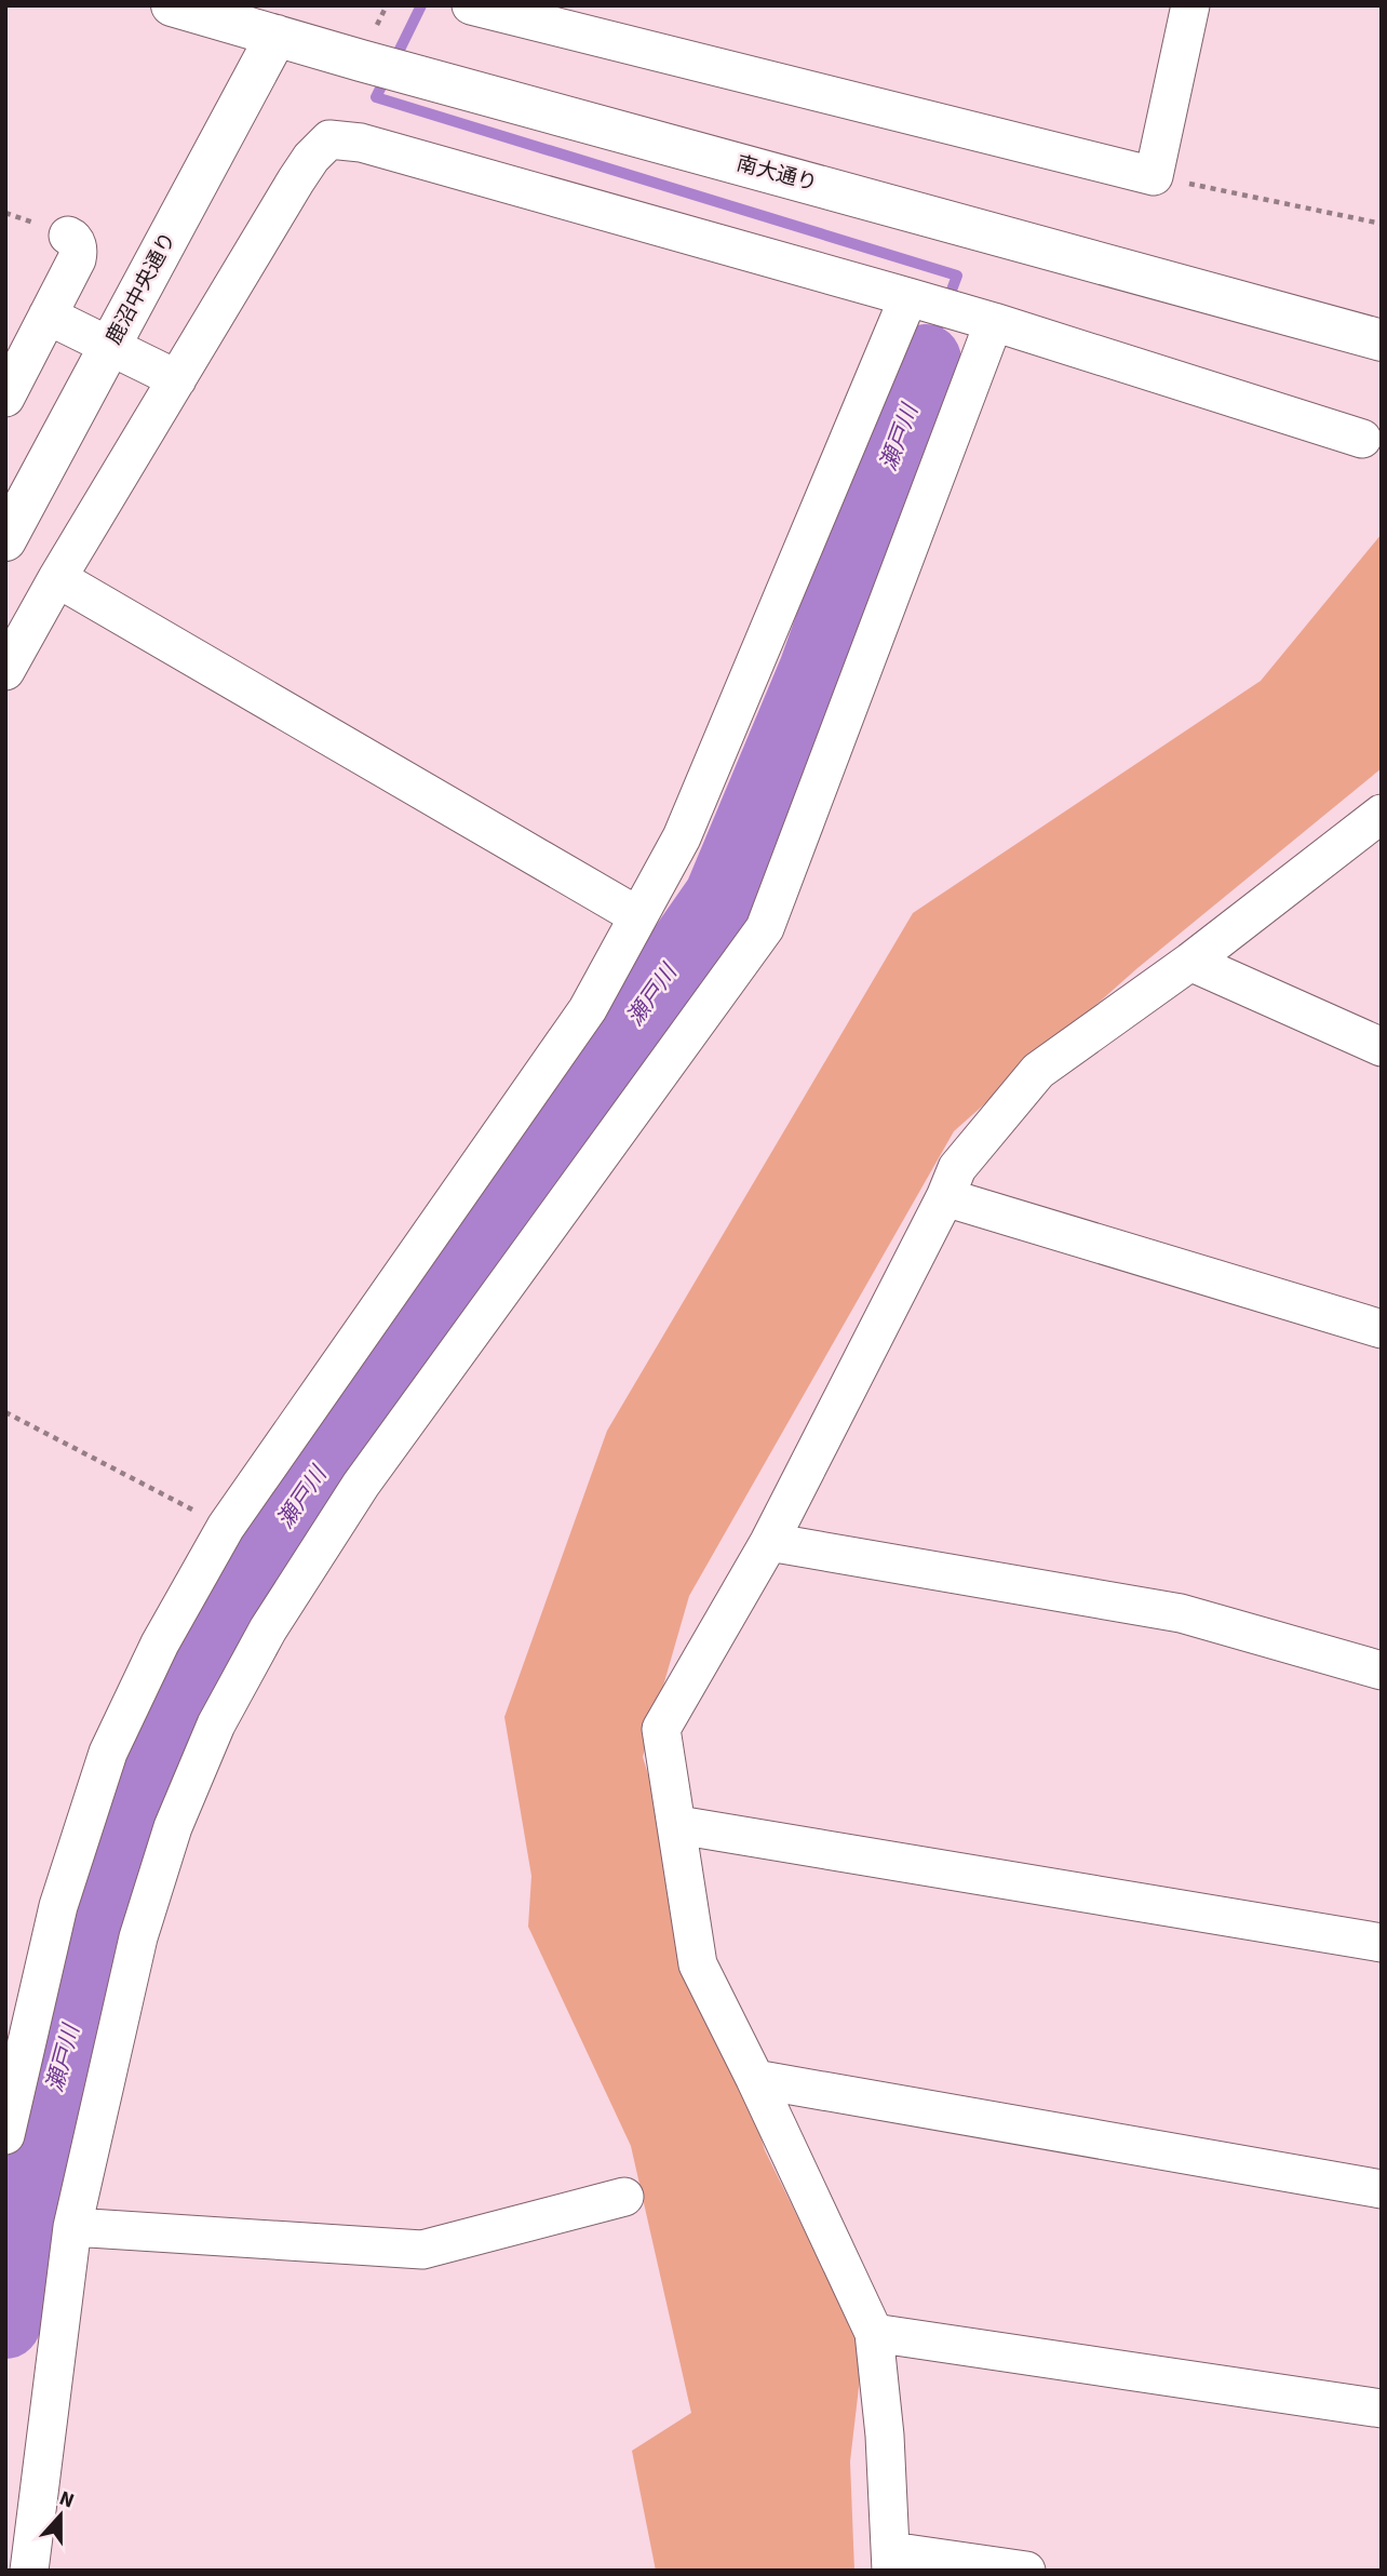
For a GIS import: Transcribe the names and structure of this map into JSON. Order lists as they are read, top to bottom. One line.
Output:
{"streets":{"street":["南大通り","鹿沼中央通り"]},"crossings":[["南大通り","鹿沼中央通り"]],"water":["瀬戸川"],"north":"top"}
